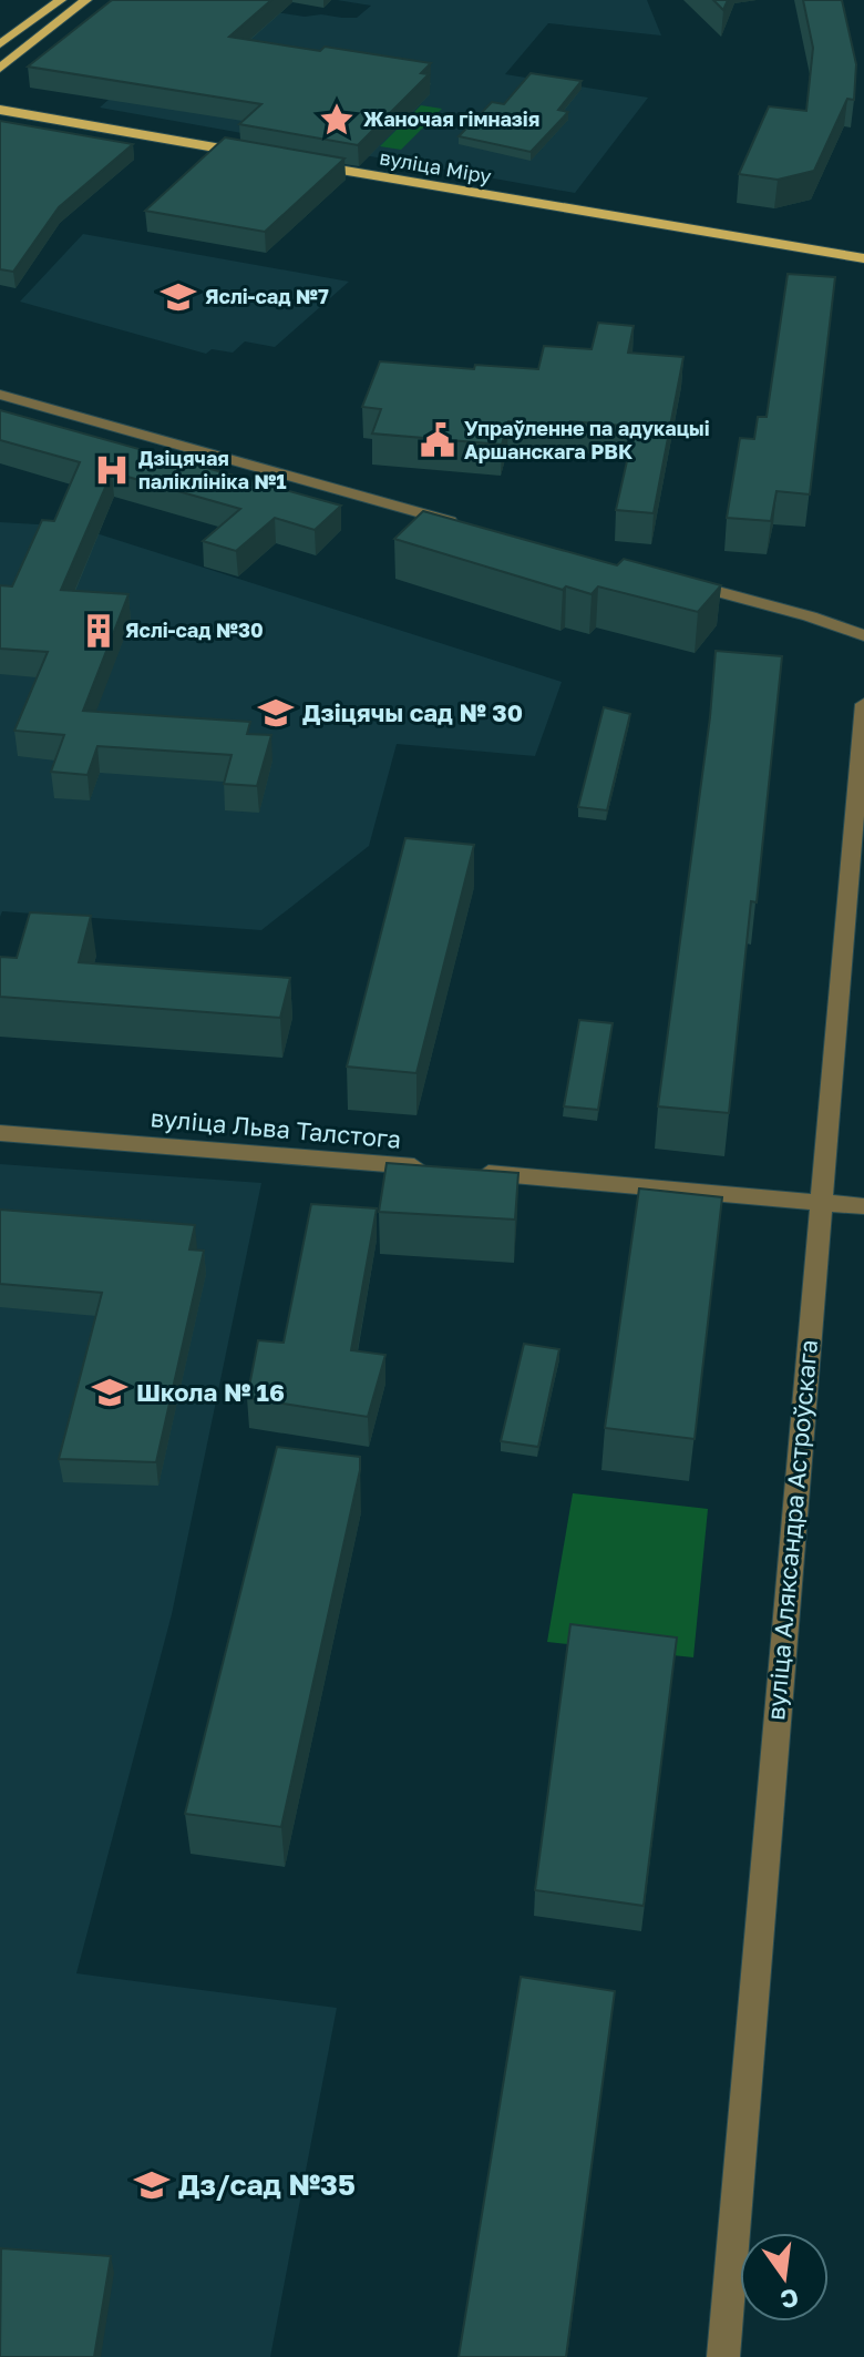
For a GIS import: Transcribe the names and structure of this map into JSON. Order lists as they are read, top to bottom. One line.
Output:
{"streets":{"main road":["вуліца Міру"],"street":["вуліца Льва Талстога","вуліца Аляксандра Астроўскага"]},"places":{"place":["Жаночая гімназія"],"school or university":["Яслі-сад №7","Дзіцячы сад № 30","Школа № 16","Дз/сад №35"],"public building":["Упраўленне па адукацыі Аршанскага РВК"],"hospital":["Дзіцячая паліклініка №1"],"building":["Яслі-сад №30"]},"north":"bottom"}
